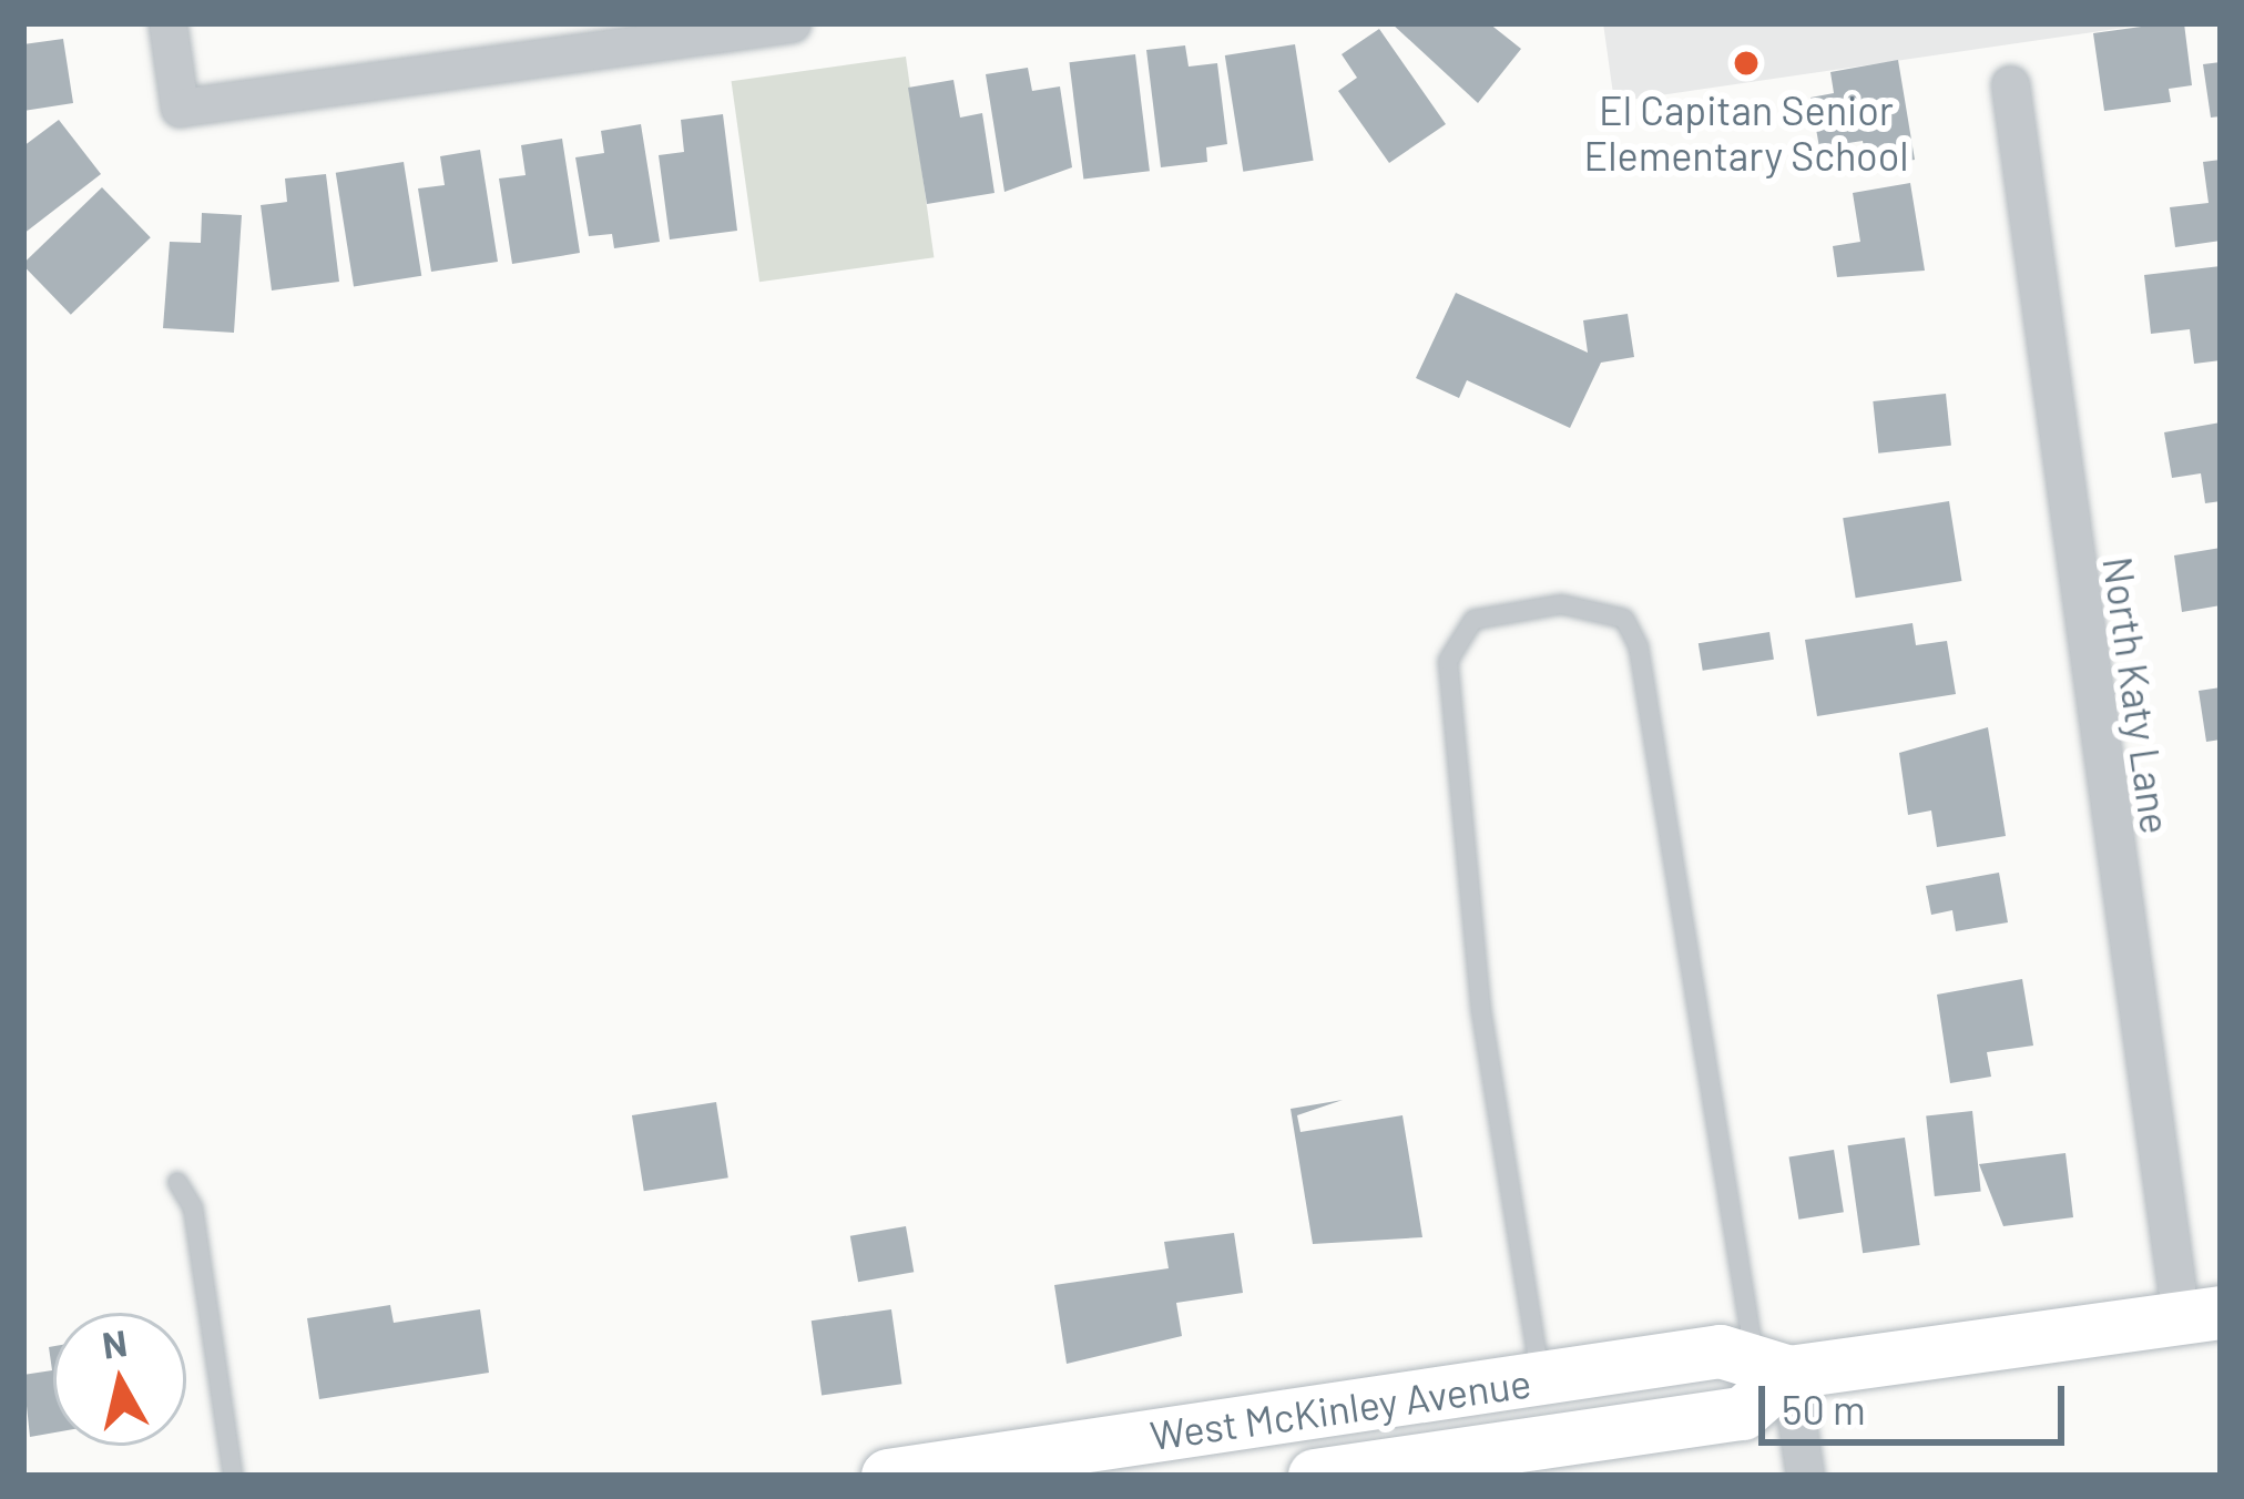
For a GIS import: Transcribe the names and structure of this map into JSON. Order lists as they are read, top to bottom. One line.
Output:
{"streets":{"main road":["West McKinley Avenue"],"street":["North Katy Lane"]},"crossings":[["North Katy Lane","West McKinley Avenue"]],"places":["El Capitan Senior Elementary School"],"scale_bar":"50 m","north":"top"}
